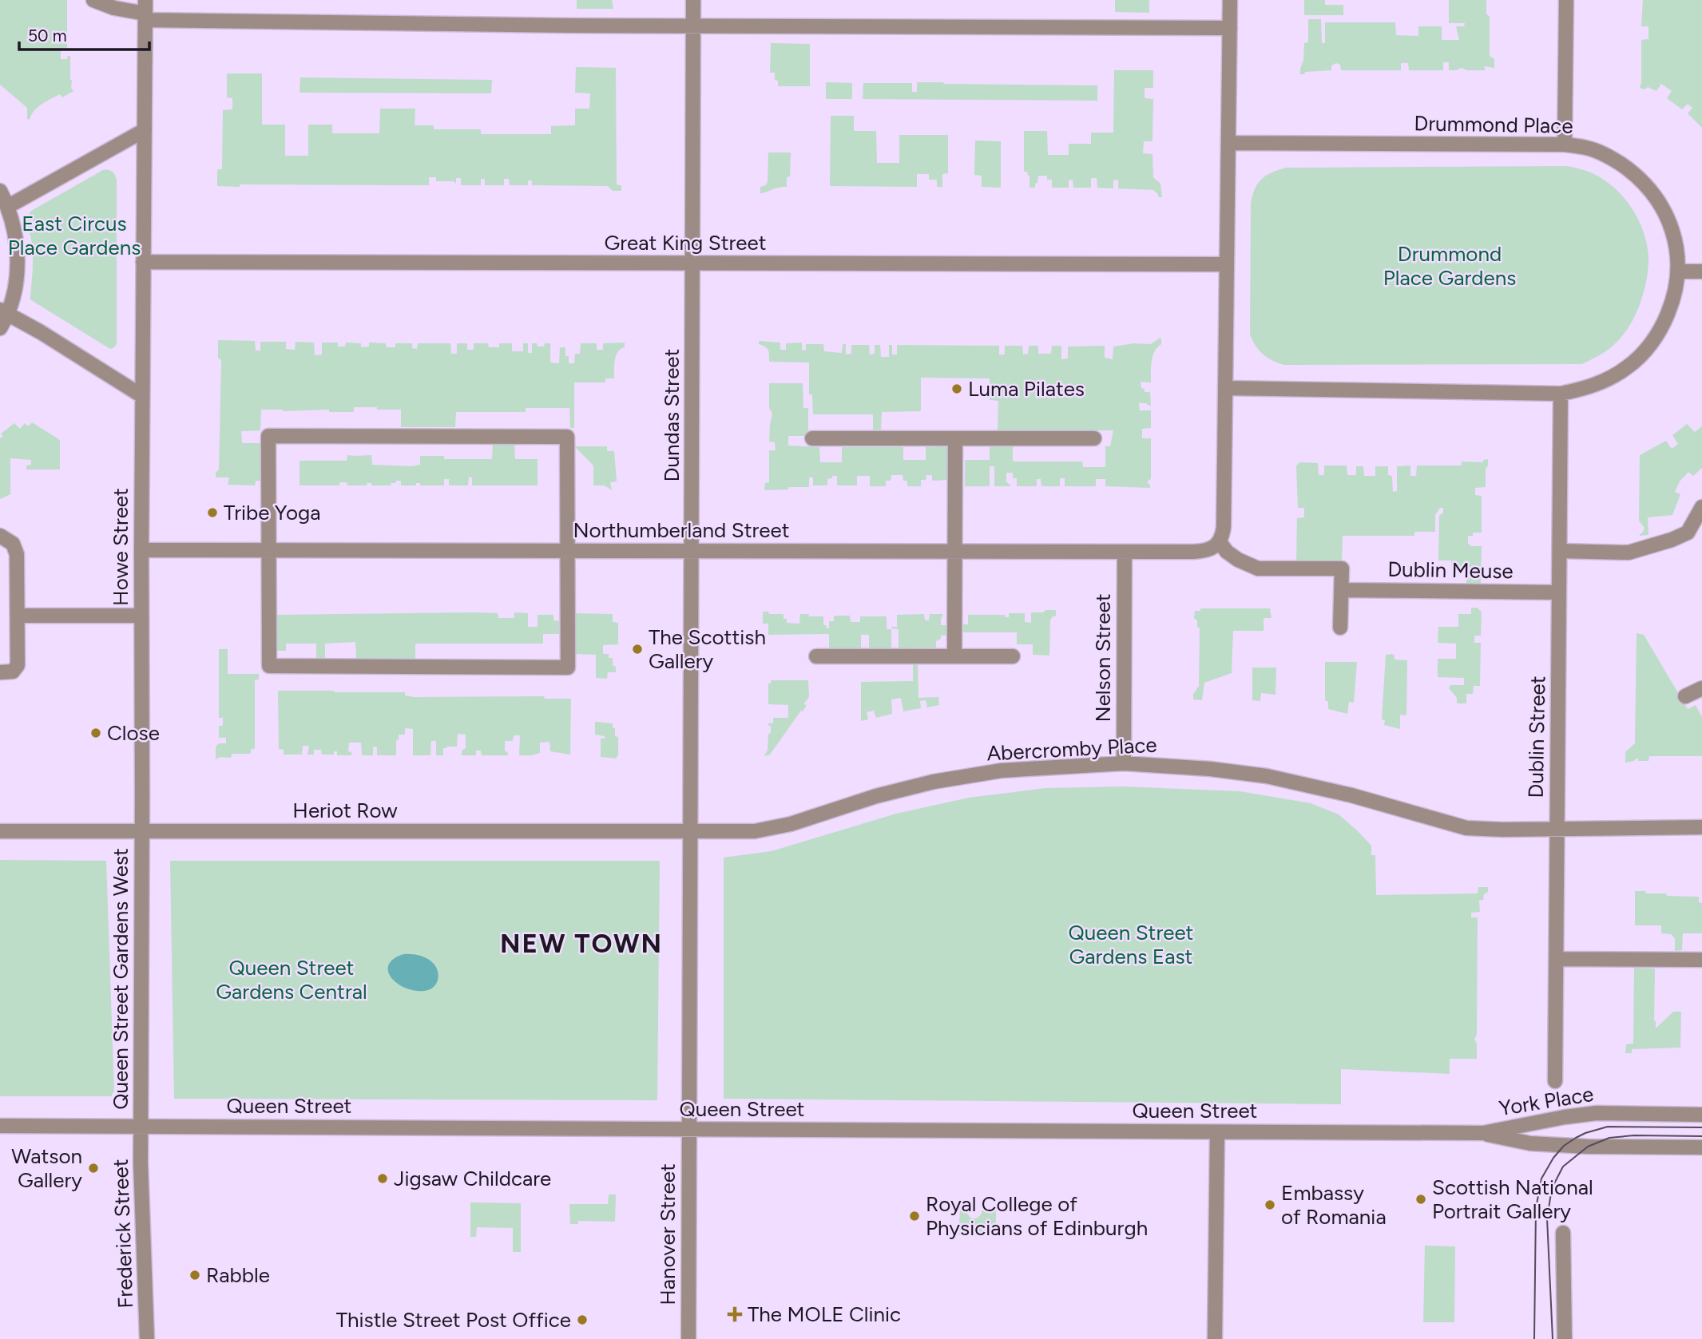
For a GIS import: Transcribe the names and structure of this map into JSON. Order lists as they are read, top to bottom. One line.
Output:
{"streets":{"street":["Drummond Place","Great King Street","Dundas Street","Northumberland Street","Howe Street","Dublin Meuse","Nelson Street","Dublin Street","Abercromby Place","Heriot Row","Queen Street Gardens West","York Place","Queen Street","Frederick Street","Hanover Street"]},"crossings":[["Drummond Place","Dublin Street"],["Great King Street","Dundas Street"],["Great King Street","Howe Street"],["Dundas Street","Northumberland Street"],["Dundas Street","Abercromby Place"],["Dundas Street","Heriot Row"],["Northumberland Street","Howe Street"],["Northumberland Street","Nelson Street"],["Howe Street","Heriot Row"],["Howe Street","Queen Street Gardens West"],["Dublin Meuse","Dublin Street"],["Nelson Street","Abercromby Place"],["Dublin Street","Abercromby Place"],["Abercromby Place","Heriot Row"],["Heriot Row","Queen Street Gardens West"],["Queen Street Gardens West","Queen Street"],["Queen Street Gardens West","Frederick Street"],["York Place","Queen Street"],["Queen Street","Frederick Street"],["Queen Street","Hanover Street"]],"districts":["NEW TOWN"],"parks":["East Circus Place Gardens","Drummond Place Gardens","Queen Street Gardens East","Queen Street Gardens Central"],"places":{"other":["Luma Pilates","Tribe Yoga","The Scottish Gallery","Close","Watson Gallery","Jigsaw Childcare","Scottish National Portrait Gallery","Embassy of Romania","Royal College of Physicians of Edinburgh","Rabble","Thistle Street Post Office"],"health":["The MOLE Clinic"]},"scale_bar":"50 m"}
